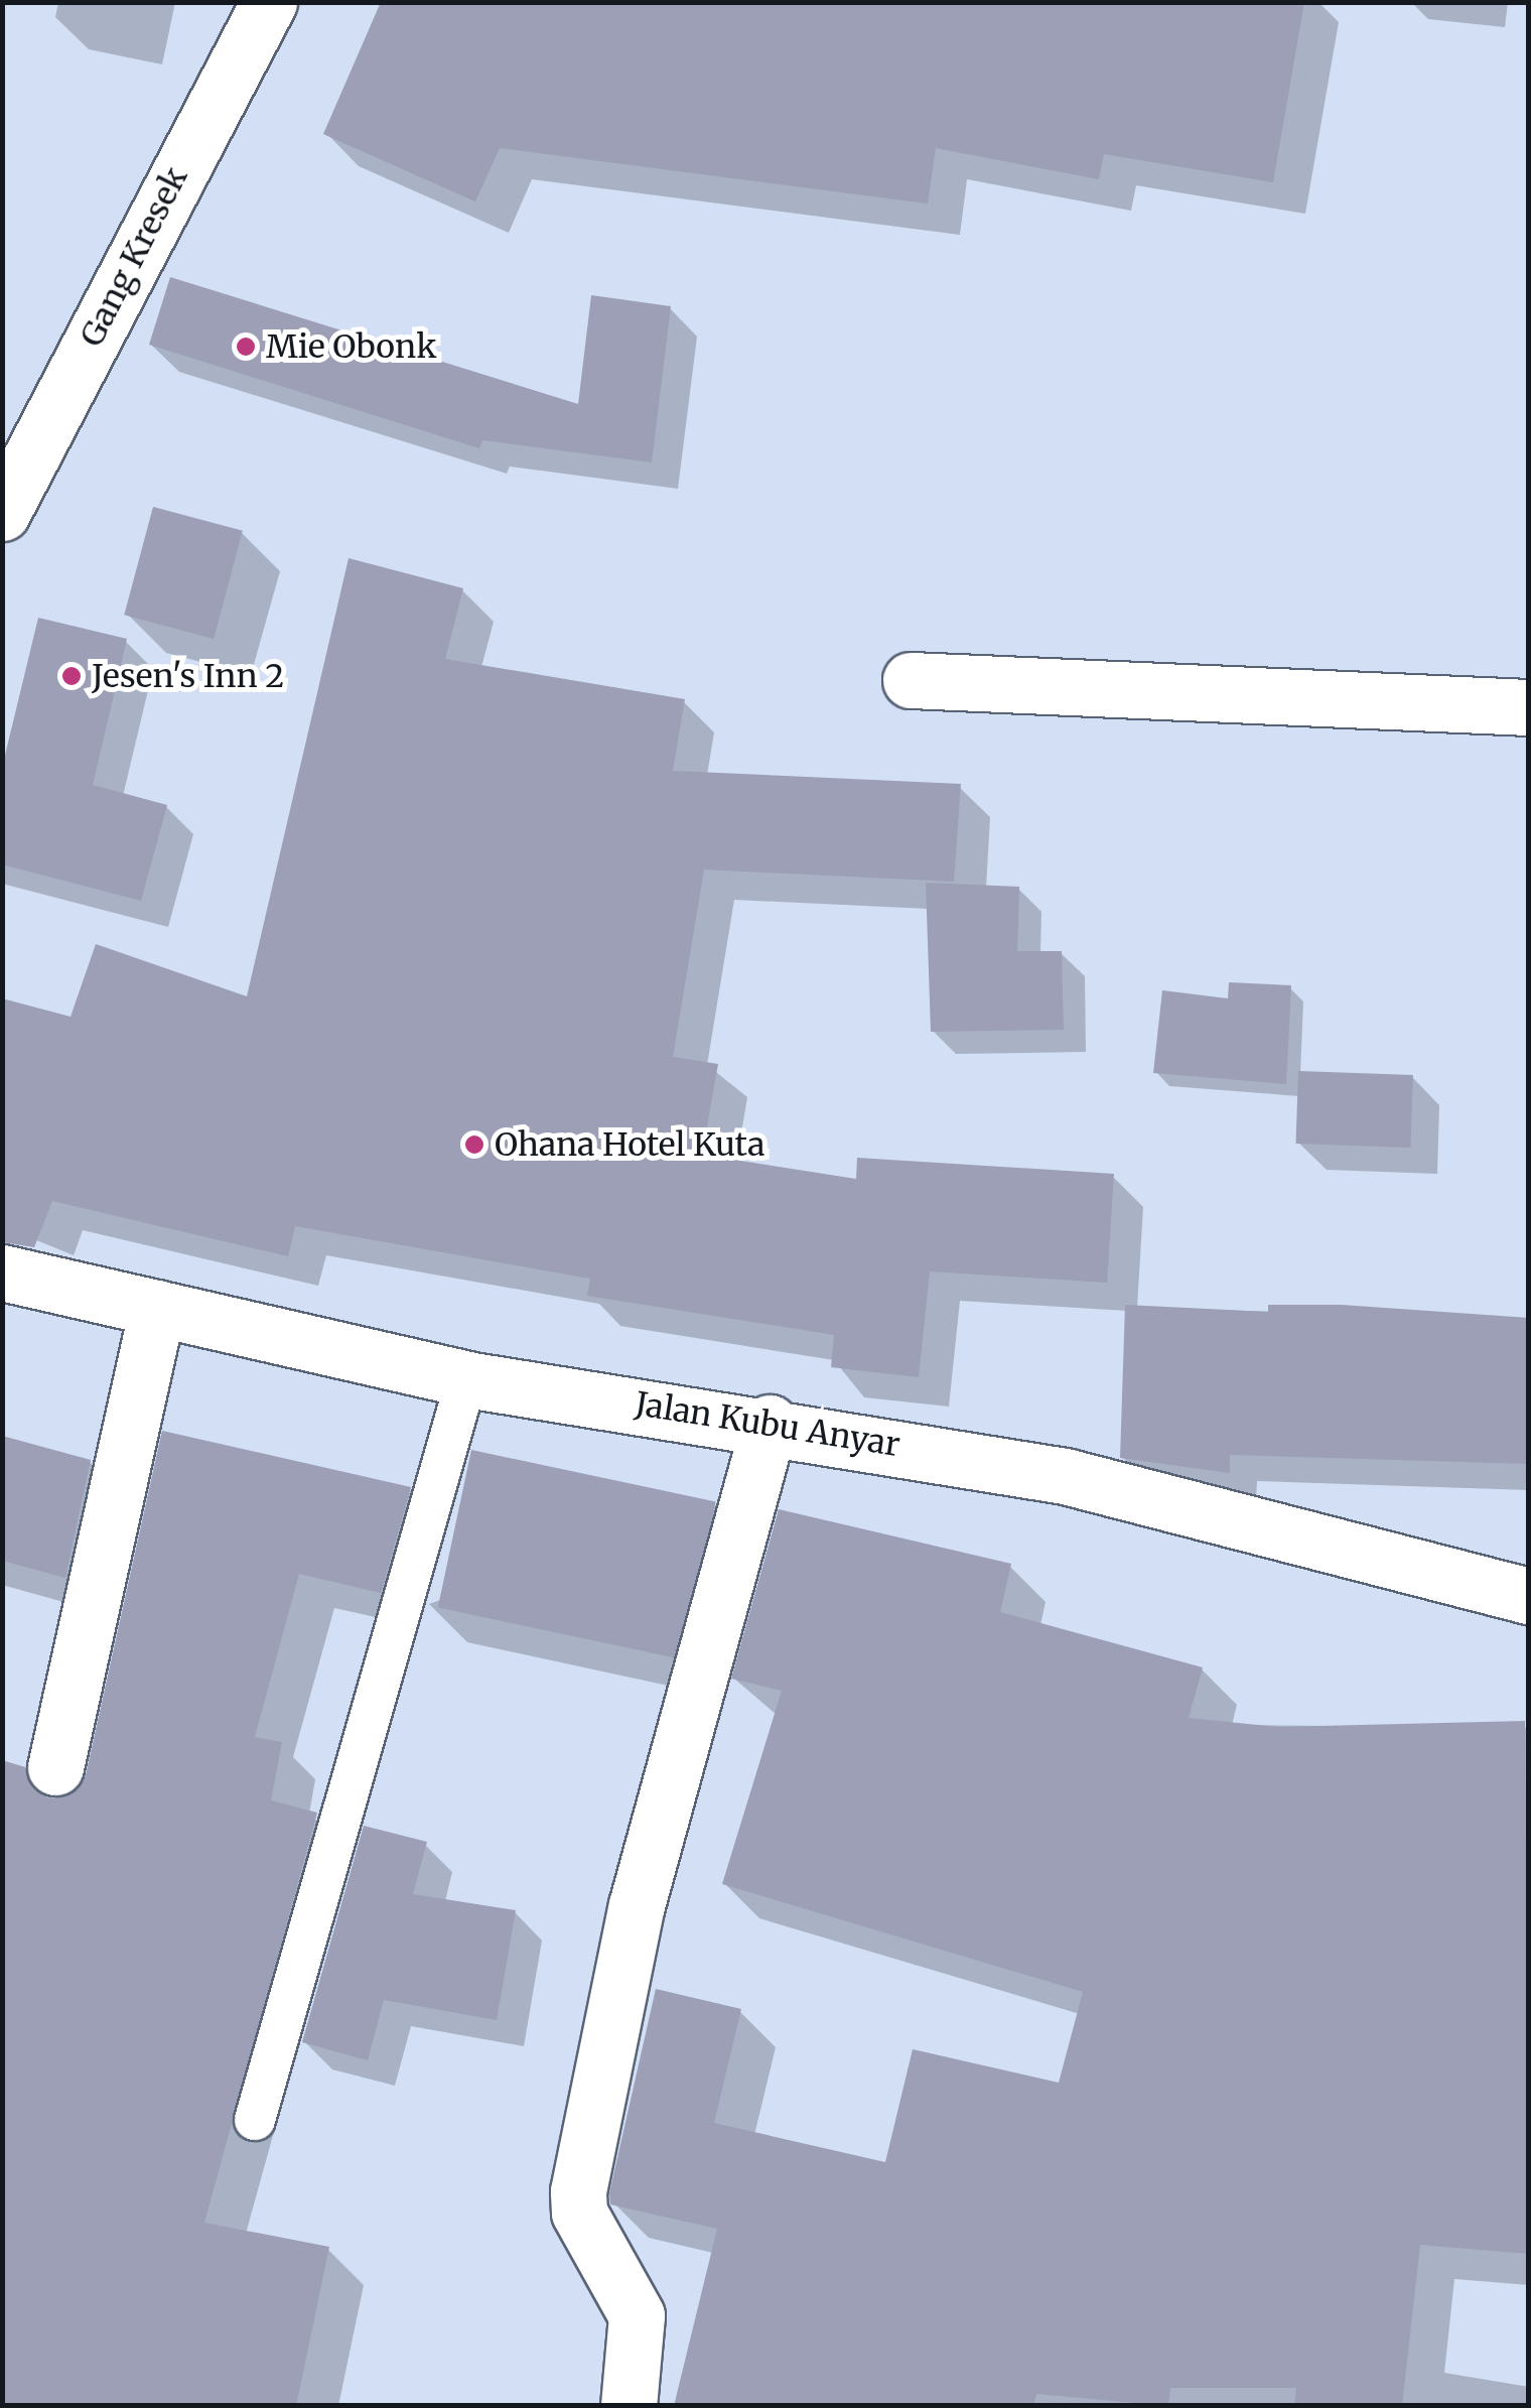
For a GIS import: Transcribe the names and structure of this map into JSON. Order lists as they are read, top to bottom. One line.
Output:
{"streets":{"street":["Gang Kresek","Jalan Kubu Anyar"]},"places":["Mie Obonk","Jesen's Inn 2","Ohana Hotel Kuta"]}
